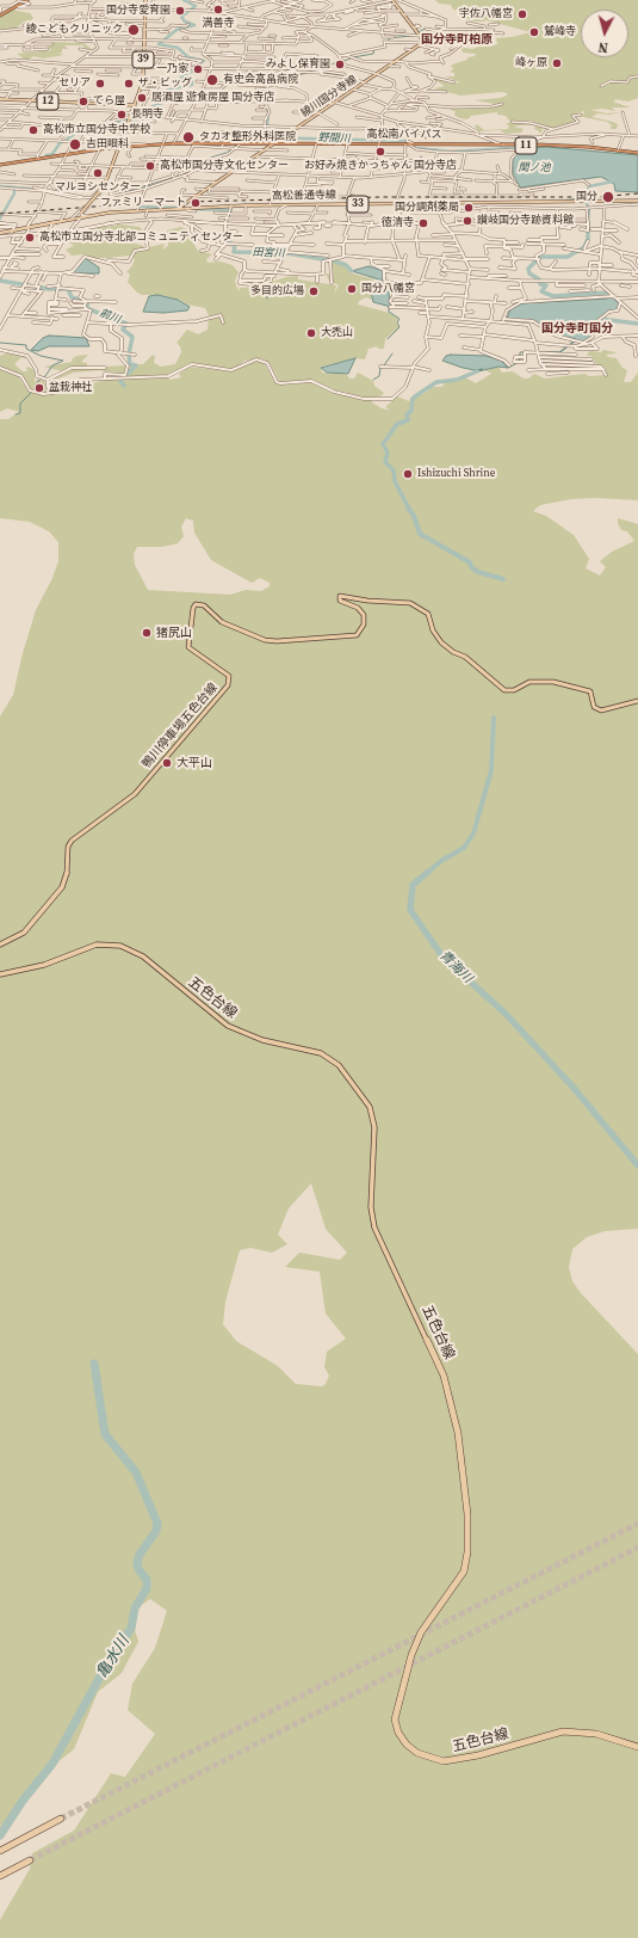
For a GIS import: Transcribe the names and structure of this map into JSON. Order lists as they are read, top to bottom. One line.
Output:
{"streets":{"highway":["高松南バイパス","11"],"main road":["39","綾川国分寺線","12","高松善通寺線","33","鴨川停車場五色台線","五色台線"]},"crossings":[["39","12"],["39","高松南バイパス"],["綾川国分寺線","高松南バイパス"],["綾川国分寺線","高松善通寺線"]],"districts":["国分寺町柏原","国分寺町国分"],"water":["野間川","関ノ池","田宮川","前川","青海川","亀水川"],"places":["満善寺","国分寺愛育園","宇佐八幡宮","綾こどもクリニック","鷲峰寺","峰ヶ原","みよし保育園","一乃家","有史会高畠病院","セリア","ザ・ビッグ","居酒屋 遊食房屋 国分寺店","てら屋","長明寺","高松市立国分寺中学校","タカオ整形外科医院","吉田眼科","お好み焼きかっちゃん 国分寺店","高松市国分寺文化センター","マルヨシセンター","国分","ファミリーマート","国分調剤薬局","讃岐国分寺跡資料館","徳清寺","高松市立国分寺北部コミュニティセンター","国分八幡宮","多目的広場","大禿山","盆栽神社","Ishizuchi Shrine","猪尻山","大平山"],"north":"bottom"}
